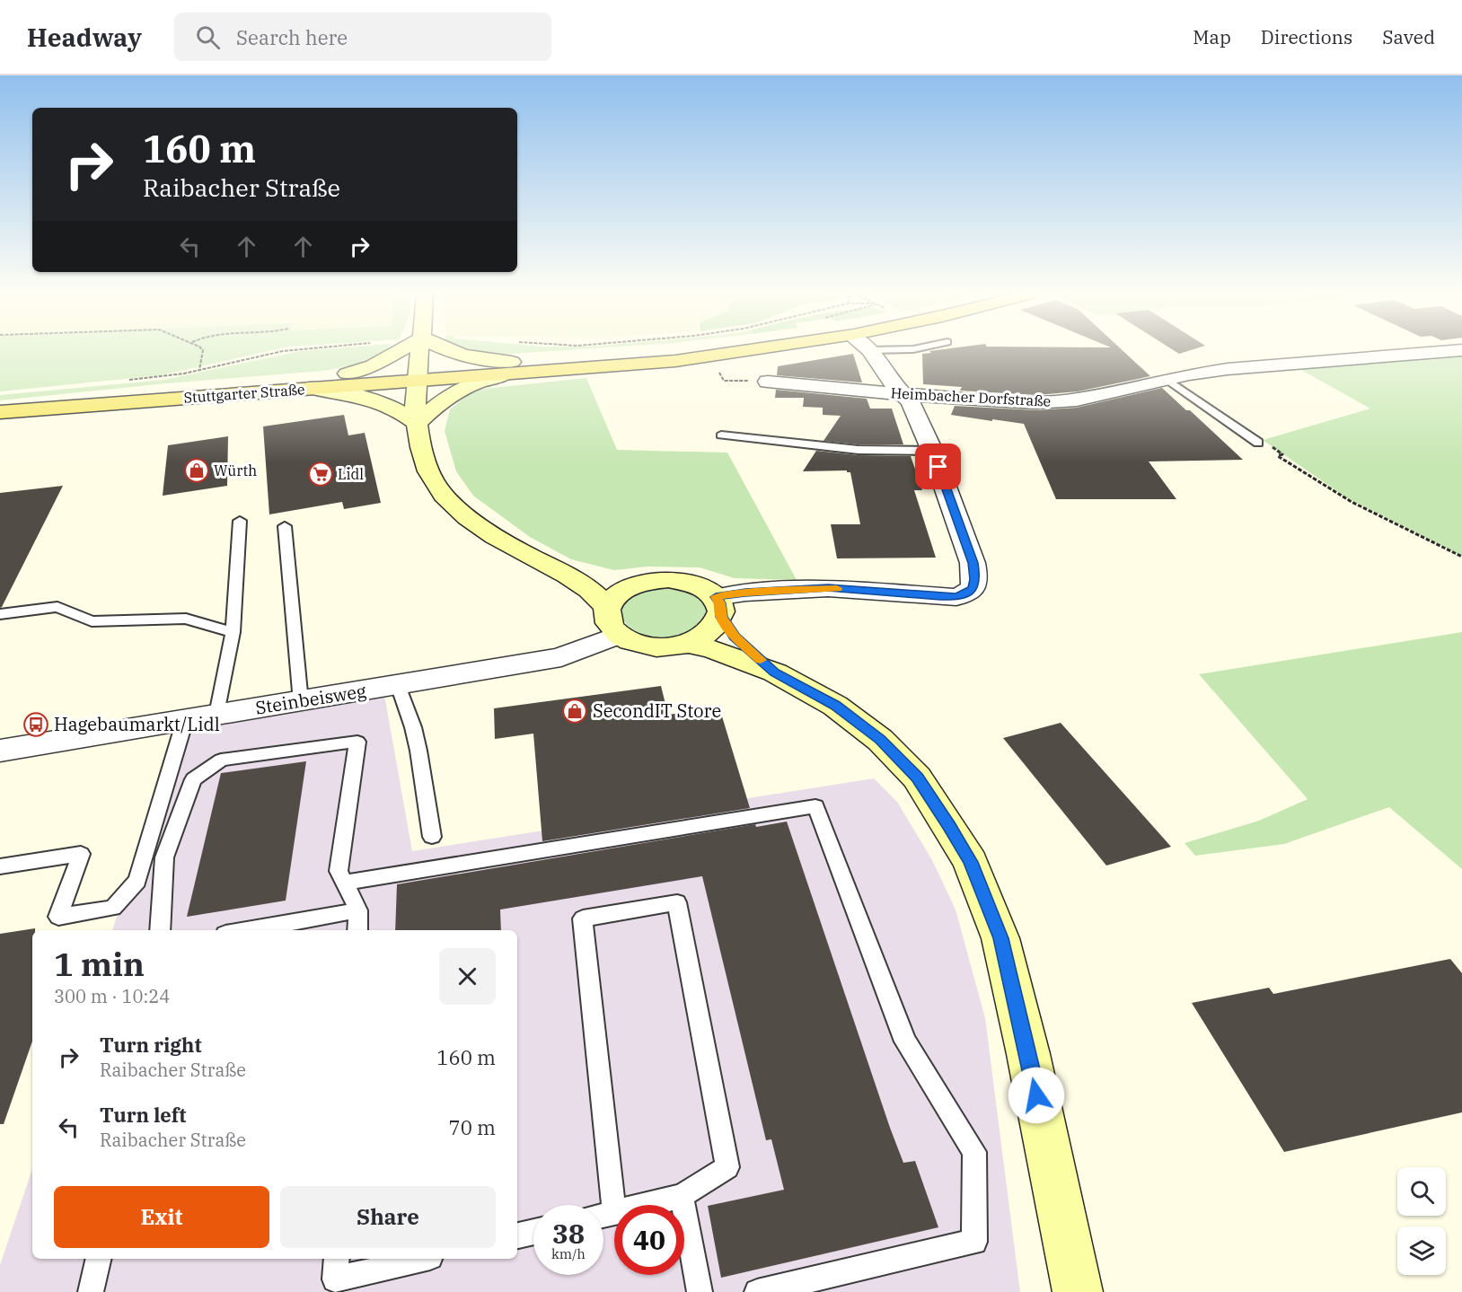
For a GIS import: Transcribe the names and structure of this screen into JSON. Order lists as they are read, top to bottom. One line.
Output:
{"streets":{"main road":["Stuttgarter Straße"],"street":["Heimbacher Dorfstraße","Steinbeisweg"]},"places":{"shop":["Würth","SecondIT Store"],"supermarket":["Lidl"],"bus stop":["Hagebaumarkt/Lidl"]},"page":{"header":"Headway","search":"Search here","nav":["Map","Directions","Saved"],"turn":["160 m","Raibacher Straße"],"heading":["1 min","300 m · 10:24"],"list":[{"name":"Turn right","note":"Raibacher Straße","value":"160 m"},{"name":"Turn left","note":"Raibacher Straße","value":"70 m"}],"buttons":["Exit","Share"],"speed":"38 km/h","limit":"40"}}
